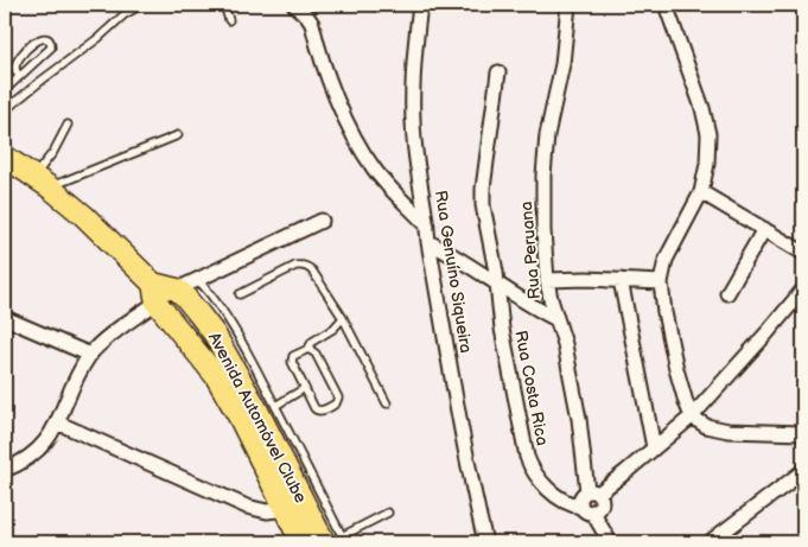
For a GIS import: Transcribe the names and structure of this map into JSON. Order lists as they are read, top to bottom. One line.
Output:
{"streets":{"main road":["Avenida Automóvel Clube"],"street":["Rua Peruana","Rua Genuíno Siqueira","Rua Costa Rica"]}}
